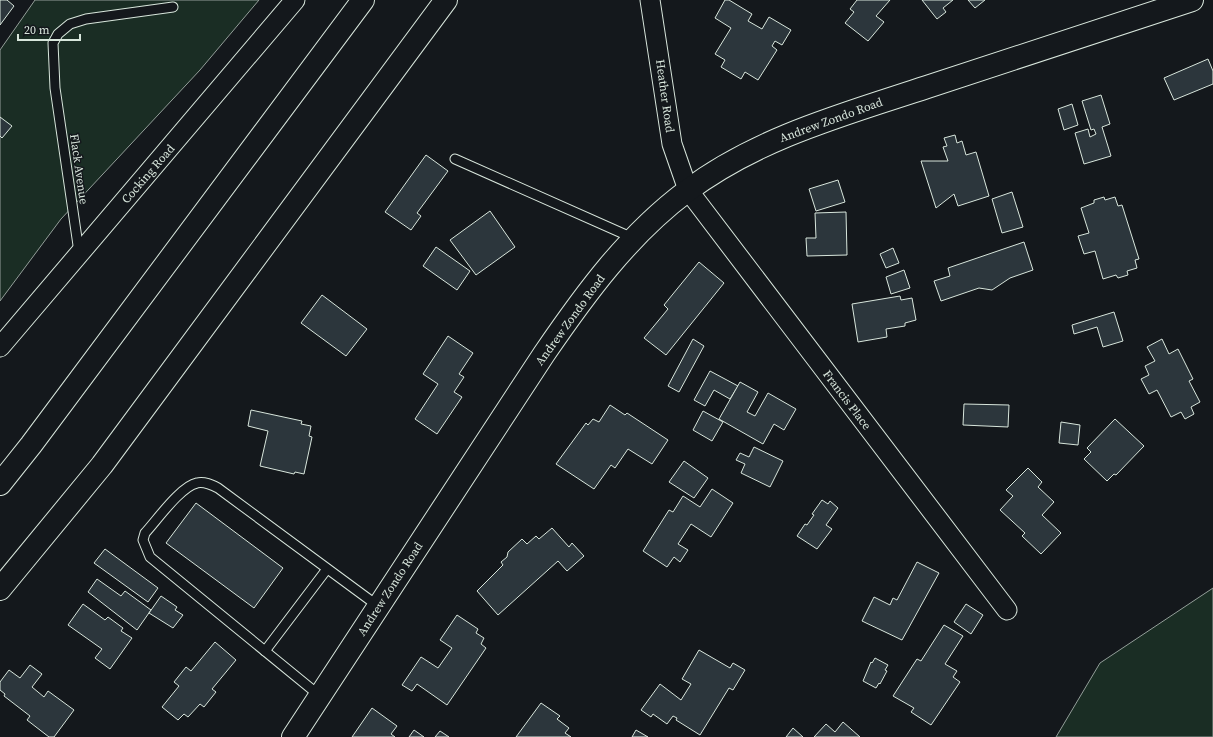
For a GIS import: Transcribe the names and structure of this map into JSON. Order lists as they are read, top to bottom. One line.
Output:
{"streets":{"main road":["Andrew Zondo Road"],"street":["Heather Road","Cocking Road","Francis Place"],"lane":["Flack Avenue"]},"crossings":[["Heather Road","Andrew Zondo Road"],["Heather Road","Francis Place"],["Andrew Zondo Road","Francis Place"],["Flack Avenue","Cocking Road"]],"scale_bar":"20 m"}
